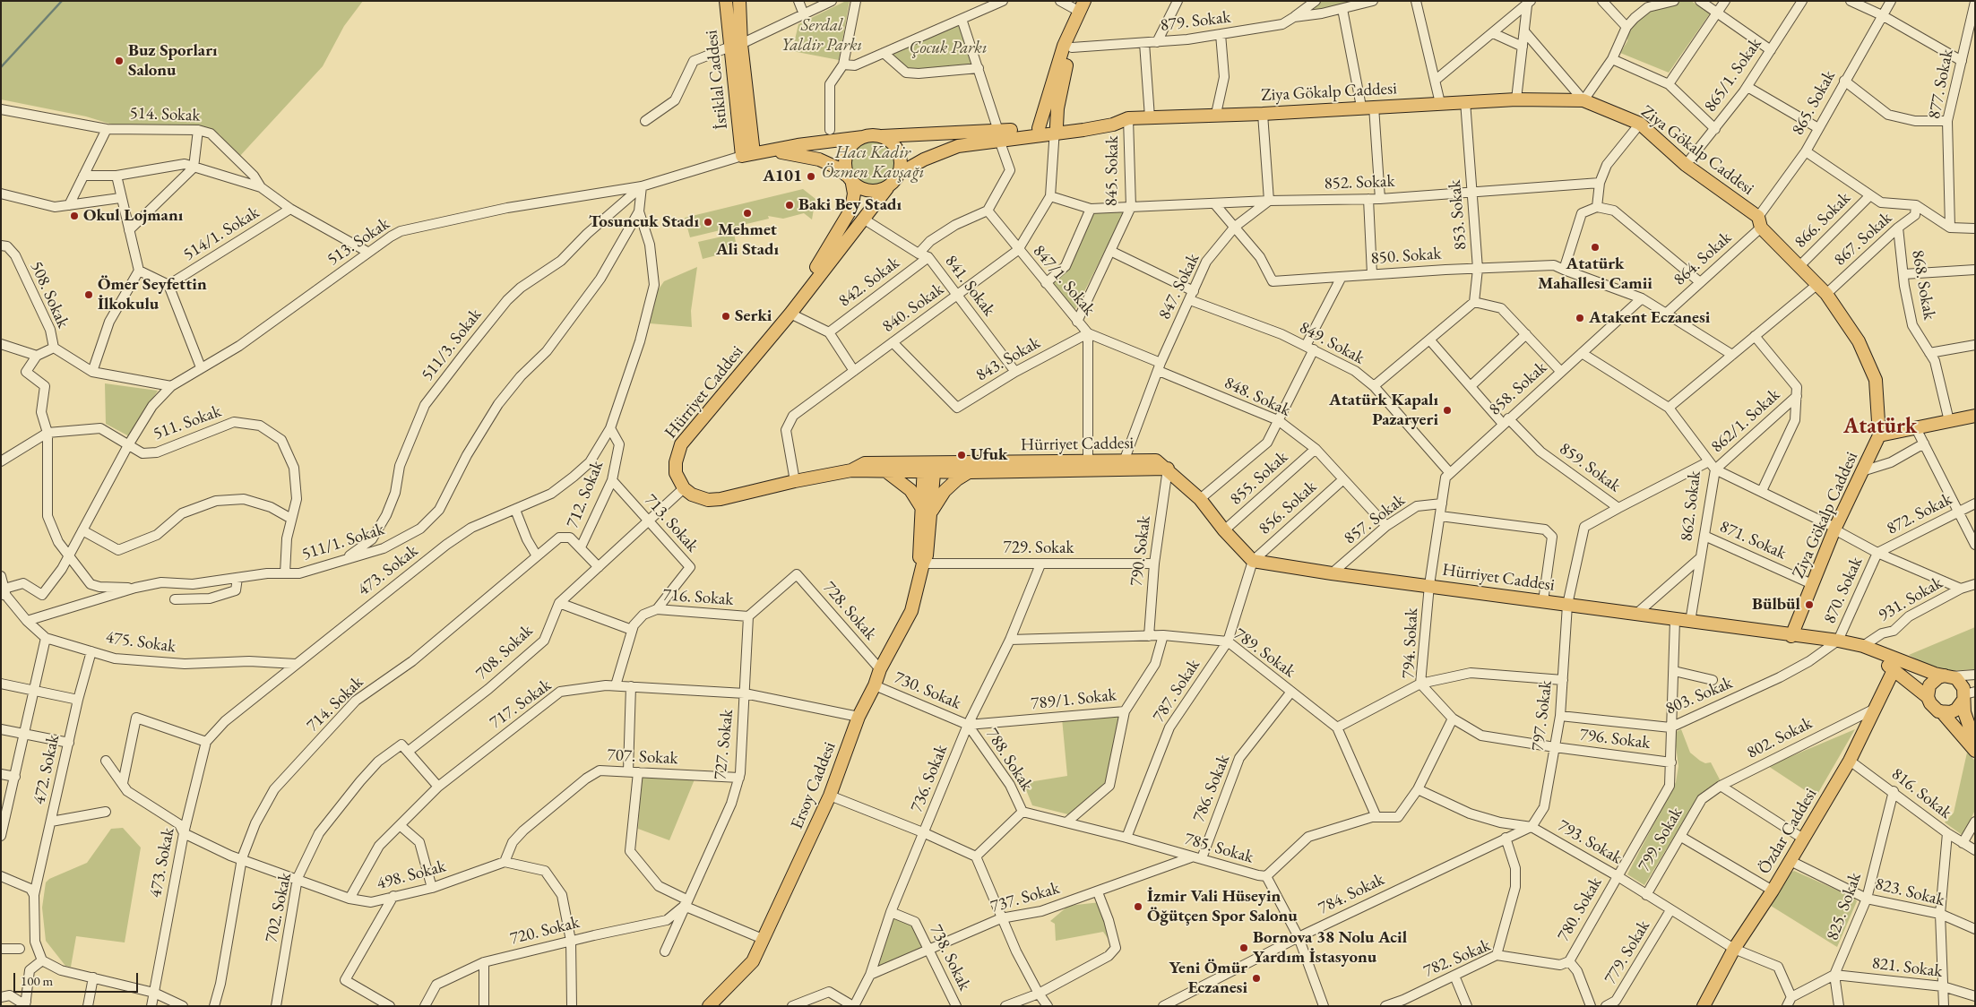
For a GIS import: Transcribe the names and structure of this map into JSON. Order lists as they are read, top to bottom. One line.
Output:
{"streets":{"main road":["İstiklal Caddesi","Ziya Gökalp Caddesi","Hürriyet Caddesi","Ersoy Caddesi","Özdar Caddesi"],"street":["879. Sokak","865/1. Sokak","877. Sokak","865. Sokak","514. Sokak","845. Sokak","852. Sokak","853. Sokak","866. Sokak","514/1. Sokak","867. Sokak","513. Sokak","850. Sokak","864. Sokak","847/1. Sokak","842. Sokak","868. Sokak","841. Sokak","847. Sokak","508. Sokak","840. Sokak","849. Sokak","511/3. Sokak","843. Sokak","858. Sokak","848. Sokak","862/1. Sokak","511. Sokak","859. Sokak","855. Sokak","712. Sokak","862. Sokak","856. Sokak","872. Sokak","857. Sokak","713. Sokak","871. Sokak","511/1. Sokak","729. Sokak","790. Sokak","473. Sokak","870. Sokak","716. Sokak","931. Sokak","728. Sokak","475. Sokak","794. Sokak","708. Sokak","789. Sokak","730. Sokak","787. Sokak","803. Sokak","789/1. Sokak","714. Sokak","717. Sokak","797. Sokak","802. Sokak","796. Sokak","727. Sokak","707. Sokak","788. Sokak","472. Sokak","736. Sokak","786. Sokak","816. Sokak","799. Sokak","793. Sokak","785. Sokak","498. Sokak","823. Sokak","784. Sokak","737. Sokak","825. Sokak","702. Sokak","780. Sokak","720. Sokak","779. Sokak","738. Sokak","782. Sokak","821. Sokak"]},"crossings":[["865/1. Sokak","Ziya Gökalp Caddesi"],["İstiklal Caddesi","513. Sokak"],["Ziya Gökalp Caddesi","865. Sokak"],["Ziya Gökalp Caddesi","845. Sokak"],["Ziya Gökalp Caddesi","853. Sokak"],["Ziya Gökalp Caddesi","866. Sokak"],["Ziya Gökalp Caddesi","867. Sokak"],["Ziya Gökalp Caddesi","864. Sokak"],["Ziya Gökalp Caddesi","840. Sokak"],["Ziya Gökalp Caddesi","Hürriyet Caddesi"],["Ziya Gökalp Caddesi","871. Sokak"],["865. Sokak","864. Sokak"],["514. Sokak","514/1. Sokak"],["514. Sokak","513. Sokak"],["845. Sokak","852. Sokak"],["845. Sokak","847/1. Sokak"],["845. Sokak","849. Sokak"],["852. Sokak","853. Sokak"],["852. Sokak","850. Sokak"],["852. Sokak","847. Sokak"],["852. Sokak","840. Sokak"],["853. Sokak","850. Sokak"],["867. Sokak","868. Sokak"],["513. Sokak","508. Sokak"],["513. Sokak","511/3. Sokak"],["513. Sokak","511. Sokak"],["513. Sokak","473. Sokak"],["850. Sokak","847. Sokak"],["847/1. Sokak","842. Sokak"],["847/1. Sokak","840. Sokak"],["847/1. Sokak","843. Sokak"],["847/1. Sokak","Hürriyet Caddesi"],["842. Sokak","841. Sokak"],["841. Sokak","840. Sokak"],["841. Sokak","843. Sokak"],["847. Sokak","849. Sokak"],["847. Sokak","Hürriyet Caddesi"],["847. Sokak","848. Sokak"],["840. Sokak","843. Sokak"],["840. Sokak","Hürriyet Caddesi"],["849. Sokak","858. Sokak"],["511/3. Sokak","511/1. Sokak"],["511/3. Sokak","473. Sokak"],["858. Sokak","859. Sokak"],["858. Sokak","862. Sokak"],["858. Sokak","857. Sokak"],["Hürriyet Caddesi","855. Sokak"],["Hürriyet Caddesi","862. Sokak"],["Hürriyet Caddesi","856. Sokak"],["Hürriyet Caddesi","857. Sokak"],["Hürriyet Caddesi","790. Sokak"],["Hürriyet Caddesi","870. Sokak"],["Hürriyet Caddesi","931. Sokak"],["Hürriyet Caddesi","794. Sokak"],["Hürriyet Caddesi","708. Sokak"],["Hürriyet Caddesi","787. Sokak"],["Hürriyet Caddesi","803. Sokak"],["Hürriyet Caddesi","797. Sokak"],["Hürriyet Caddesi","Ersoy Caddesi"],["Hürriyet Caddesi","Özdar Caddesi"],["Hürriyet Caddesi","780. Sokak"],["848. Sokak","855. Sokak"],["848. Sokak","856. Sokak"],["848. Sokak","857. Sokak"],["862/1. Sokak","859. Sokak"],["862/1. Sokak","862. Sokak"],["511. Sokak","511/1. Sokak"],["859. Sokak","862. Sokak"],["859. Sokak","797. Sokak"],["712. Sokak","713. Sokak"],["712. Sokak","473. Sokak"],["712. Sokak","714. Sokak"],["862. Sokak","871. Sokak"],["856. Sokak","787. Sokak"],["872. Sokak","870. Sokak"],["713. Sokak","716. Sokak"],["713. Sokak","708. Sokak"],["511/1. Sokak","473. Sokak"],["511/1. Sokak","475. Sokak"],["729. Sokak","790. Sokak"],["729. Sokak","736. Sokak"],["729. Sokak","Ersoy Caddesi"],["790. Sokak","789. Sokak"],["473. Sokak","475. Sokak"],["473. Sokak","498. Sokak"],["870. Sokak","803. Sokak"],["716. Sokak","728. Sokak"],["716. Sokak","717. Sokak"],["716. Sokak","727. Sokak"],["728. Sokak","727. Sokak"],["728. Sokak","Ersoy Caddesi"],["475. Sokak","472. Sokak"],["794. Sokak","797. Sokak"],["794. Sokak","796. Sokak"],["794. Sokak","785. Sokak"],["708. Sokak","714. Sokak"],["708. Sokak","702. Sokak"],["789. Sokak","787. Sokak"],["789. Sokak","789/1. Sokak"],["789. Sokak","736. Sokak"],["789. Sokak","786. Sokak"],["789. Sokak","785. Sokak"],["730. Sokak","789/1. Sokak"],["730. Sokak","788. Sokak"],["730. Sokak","736. Sokak"],["730. Sokak","Ersoy Caddesi"],["787. Sokak","785. Sokak"],["803. Sokak","797. Sokak"],["803. Sokak","780. Sokak"],["789/1. Sokak","788. Sokak"],["789/1. Sokak","736. Sokak"],["714. Sokak","498. Sokak"],["717. Sokak","727. Sokak"],["717. Sokak","Ersoy Caddesi"],["717. Sokak","498. Sokak"],["797. Sokak","796. Sokak"],["797. Sokak","793. Sokak"],["797. Sokak","784. Sokak"],["802. Sokak","Özdar Caddesi"],["802. Sokak","799. Sokak"],["796. Sokak","780. Sokak"],["727. Sokak","707. Sokak"],["727. Sokak","720. Sokak"],["707. Sokak","498. Sokak"],["788. Sokak","736. Sokak"],["788. Sokak","785. Sokak"],["736. Sokak","737. Sokak"],["736. Sokak","738. Sokak"],["786. Sokak","785. Sokak"],["816. Sokak","Özdar Caddesi"],["816. Sokak","825. Sokak"],["Özdar Caddesi","793. Sokak"],["Özdar Caddesi","823. Sokak"],["799. Sokak","793. Sokak"],["793. Sokak","785. Sokak"],["793. Sokak","784. Sokak"],["793. Sokak","780. Sokak"],["793. Sokak","779. Sokak"],["785. Sokak","737. Sokak"],["498. Sokak","702. Sokak"],["823. Sokak","825. Sokak"],["737. Sokak","738. Sokak"],["825. Sokak","821. Sokak"],["780. Sokak","782. Sokak"]],"districts":["Atatürk"],"parks":["Serdal Yaldir Parkı","Çocuk Parkı","Hacı Kadir Özmen Kavşağı"],"places":["Buz Sporları Salonu","A101","Baki Bey Stadı","Mehmet Ali Stadı","Okul Lojmanı","Tosuncuk Stadı","Atatürk Mahallesi Camii","Ömer Seyfettin İlkokulu","Serki","Atakent Eczanesi","Atatürk Kapalı Pazaryeri","Ufuk","Bülbül","İzmir Vali Hüseyin Öğütçen Spor Salonu","Bornova 38 Nolu Acil Yardım İstasyonu","Yeni Ömür Eczanesi"],"scale_bar":"100 m"}
